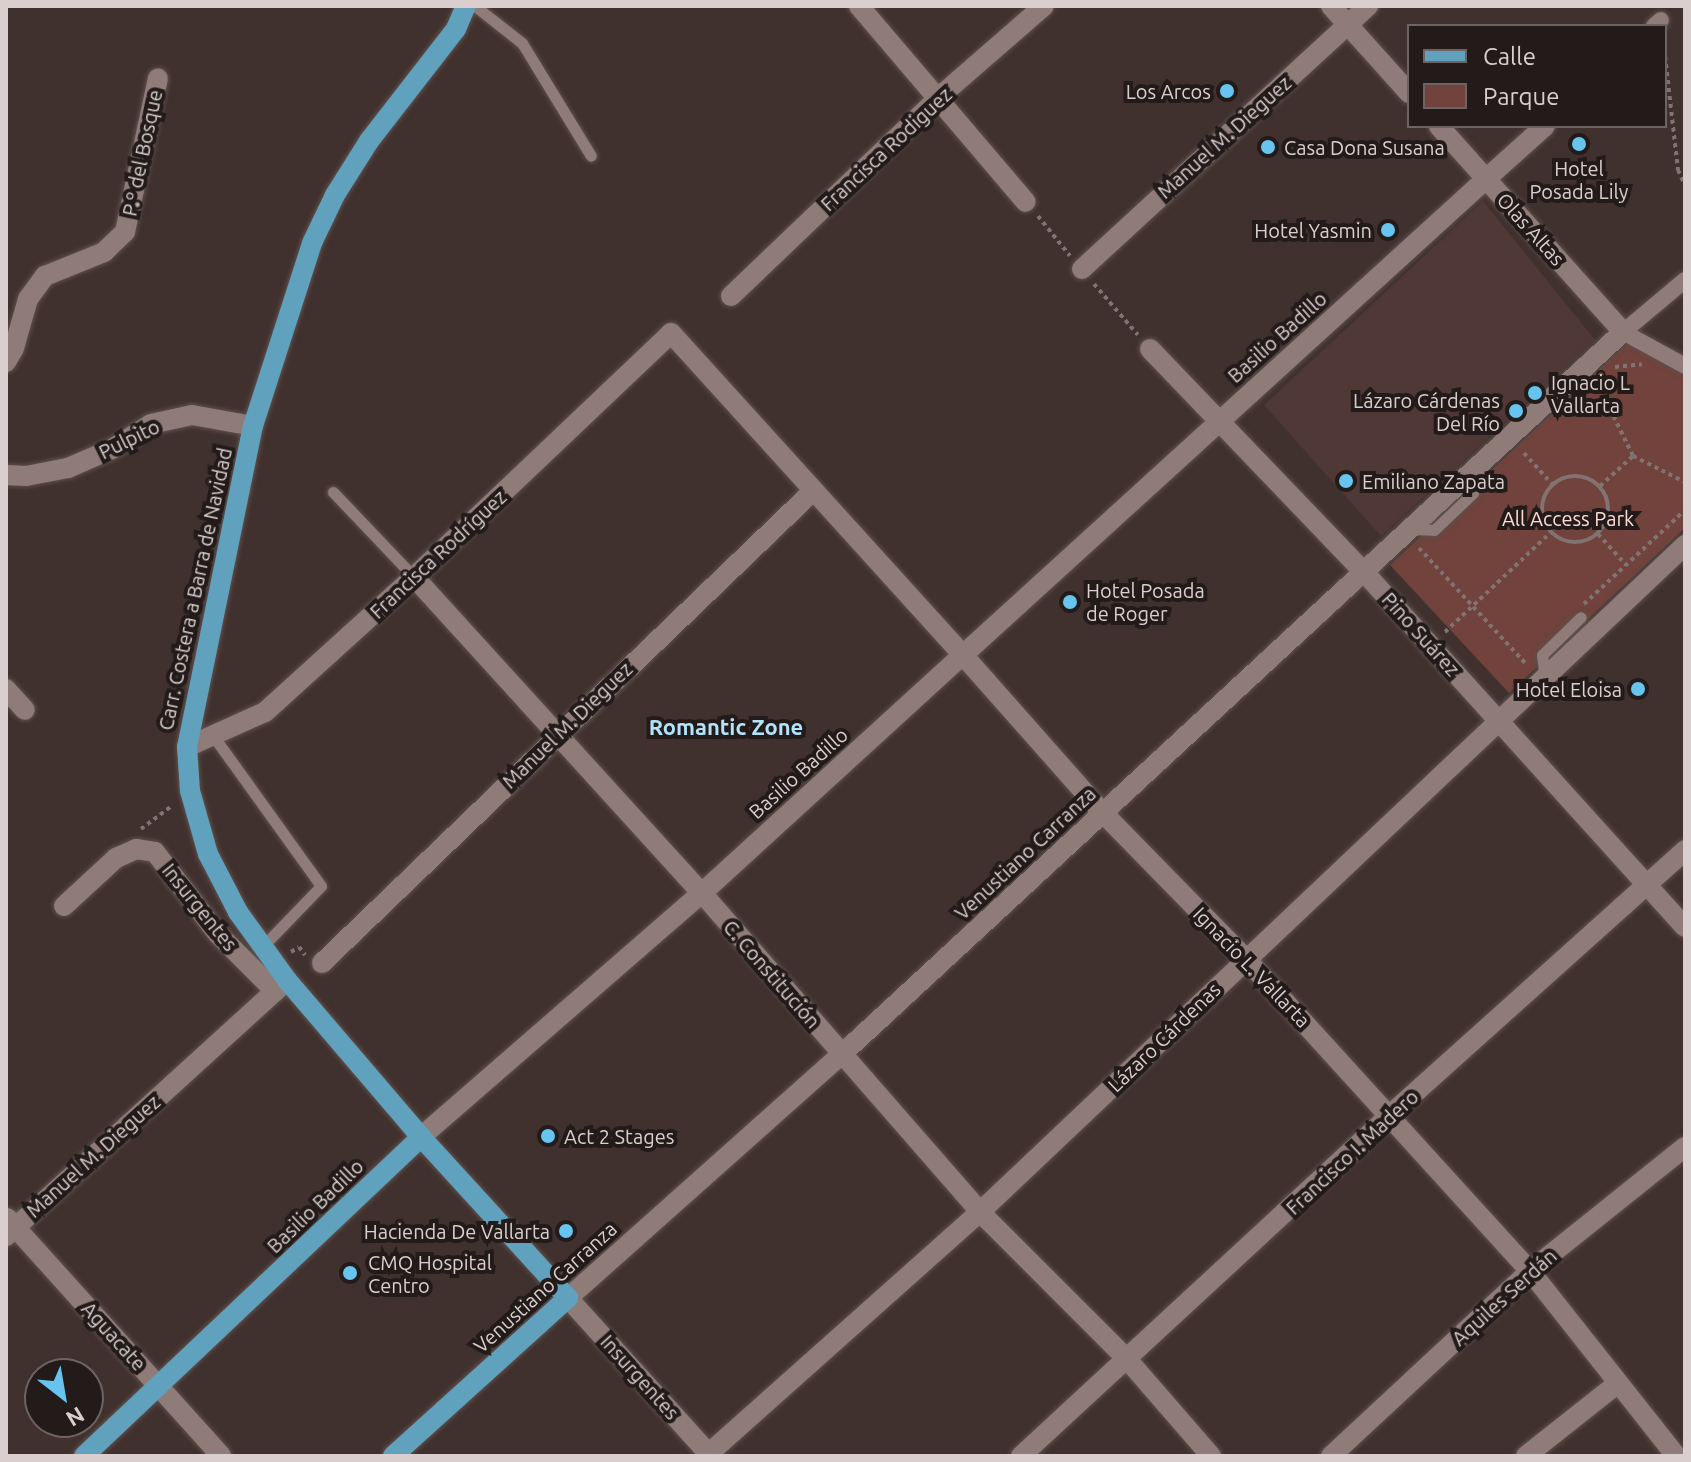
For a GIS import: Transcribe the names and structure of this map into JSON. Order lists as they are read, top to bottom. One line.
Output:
{"streets":{"main road":["Basilio Badillo","Carr. Costera a Barra de Navidad","Venustiano Carranza"],"street":["Manuel M. Dieguez","Francisca Rodiguez","P.º del Bosque","Olas Altas","Pulpito","Francisca Rodríguez","Pino Suárez","Insurgentes","Ignacio L. Vallarta","C. Constitución","Lázaro Cárdenas","Francisco I. Madero","Aquiles Serdán","Aguacate"]},"crossings":[["Manuel M. Dieguez","Carr. Costera a Barra de Navidad"],["Manuel M. Dieguez","Insurgentes"],["Manuel M. Dieguez","Ignacio L. Vallarta"],["Manuel M. Dieguez","C. Constitución"],["Manuel M. Dieguez","Aguacate"],["Olas Altas","Basilio Badillo"],["Olas Altas","Venustiano Carranza"],["Basilio Badillo","Carr. Costera a Barra de Navidad"],["Basilio Badillo","Pino Suárez"],["Basilio Badillo","Ignacio L. Vallarta"],["Basilio Badillo","C. Constitución"],["Basilio Badillo","Aguacate"],["Pulpito","Carr. Costera a Barra de Navidad"],["Francisca Rodríguez","Carr. Costera a Barra de Navidad"],["Francisca Rodríguez","Ignacio L. Vallarta"],["Francisca Rodríguez","C. Constitución"],["Carr. Costera a Barra de Navidad","Venustiano Carranza"],["Carr. Costera a Barra de Navidad","Insurgentes"],["Pino Suárez","Venustiano Carranza"],["Pino Suárez","Lázaro Cárdenas"],["Pino Suárez","Francisco I. Madero"],["Venustiano Carranza","Insurgentes"],["Venustiano Carranza","Ignacio L. Vallarta"],["Venustiano Carranza","C. Constitución"],["Insurgentes","Lázaro Cárdenas"],["Ignacio L. Vallarta","Lázaro Cárdenas"],["Ignacio L. Vallarta","Francisco I. Madero"],["Ignacio L. Vallarta","Aquiles Serdán"],["C. Constitución","Lázaro Cárdenas"],["C. Constitución","Francisco I. Madero"]],"districts":["Romantic Zone"],"parks":["All Access Park"],"places":["Los Arcos","Hotel Posada Lily","Casa Dona Susana","Hotel Yasmin","Ignacio L Vallarta","Lázaro Cárdenas Del Río","Emiliano Zapata","Hotel Posada de Roger","Hotel Eloisa","Act 2 Stages","Hacienda De Vallarta","CMQ Hospital Centro"],"legend":["Calle","Parque"],"north":"bottom right"}
